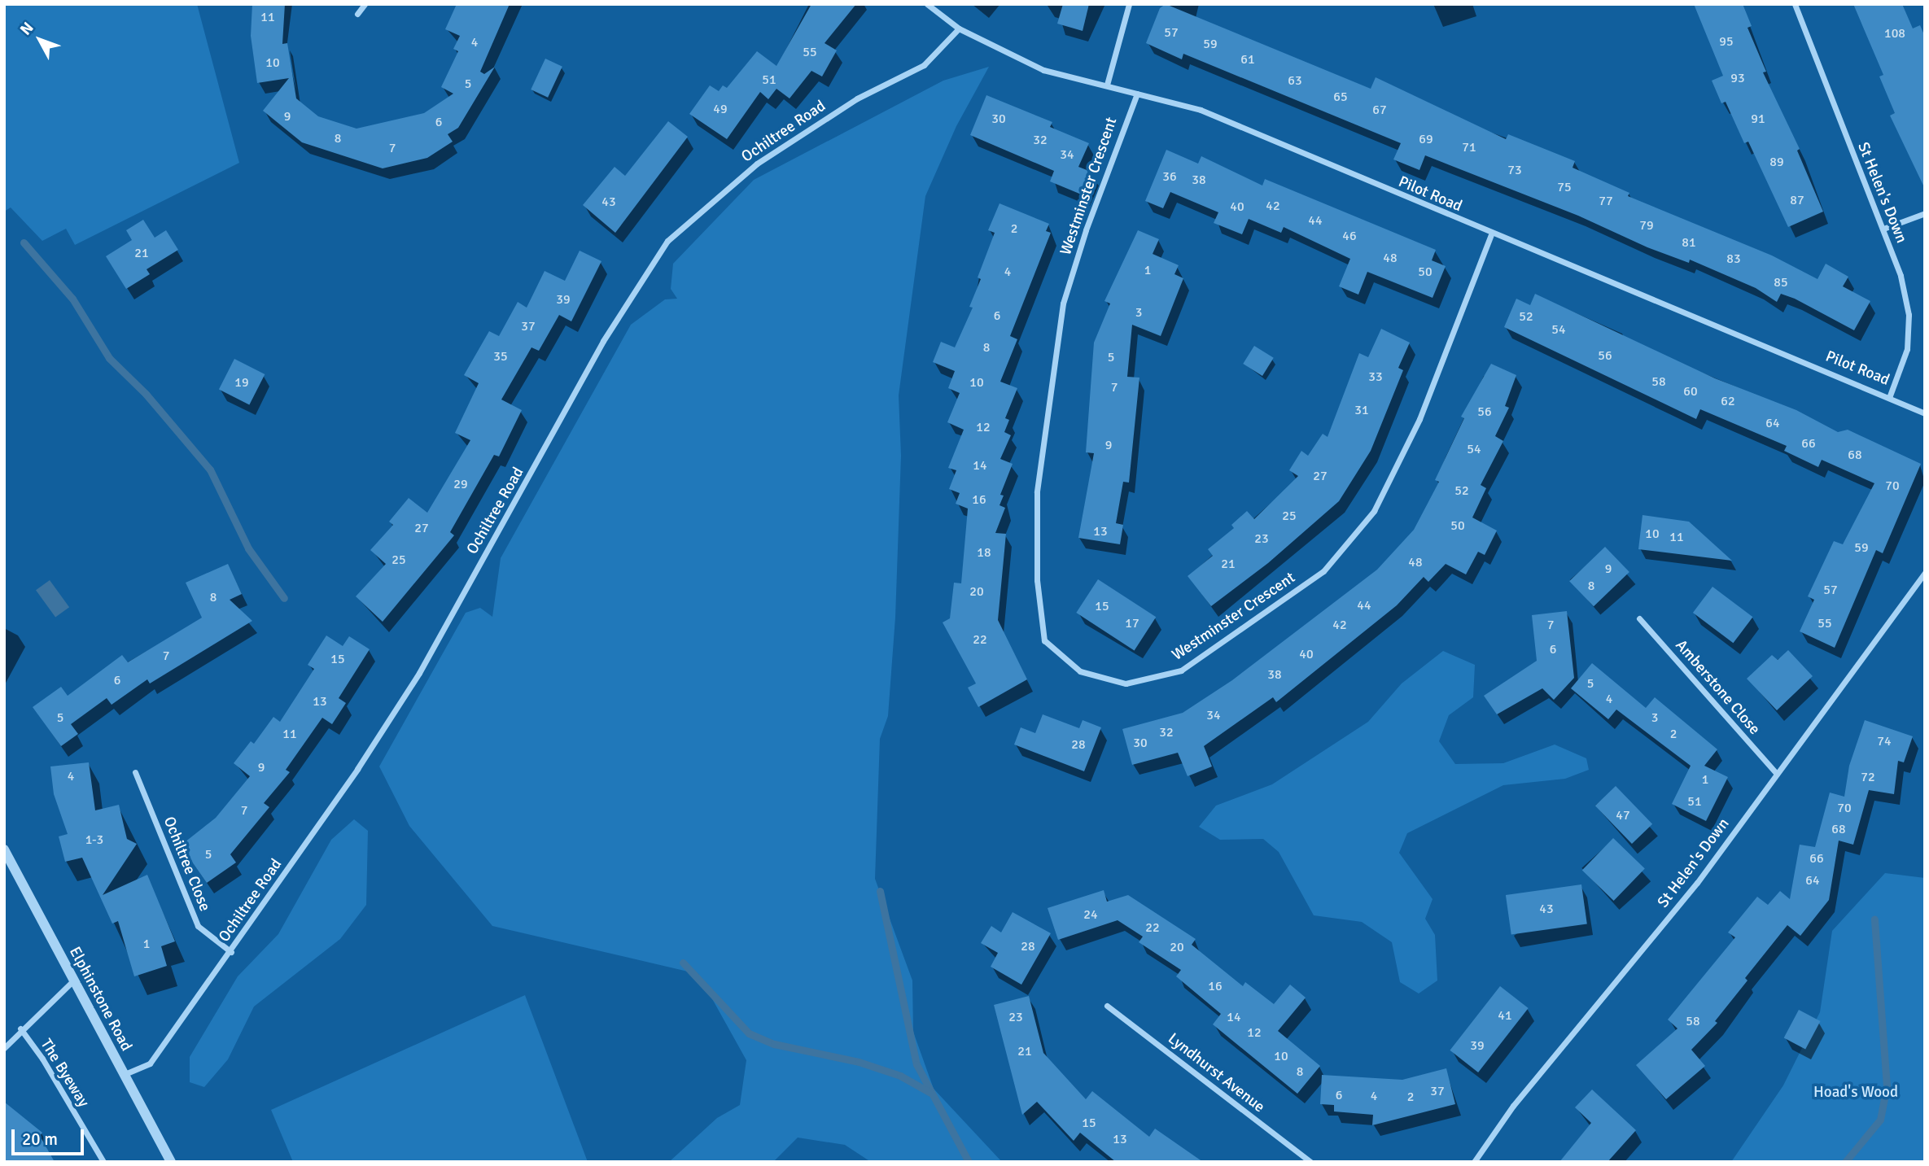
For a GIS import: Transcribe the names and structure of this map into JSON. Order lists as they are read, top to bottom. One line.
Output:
{"streets":{"street":["Ochiltree Road","Westminster Crescent","St Helen's Down","Pilot Road","Amberstone Close","Ochiltree Close","Elphinstone Road","The Byeway","Lyndhurst Avenue"]},"crossings":[["Ochiltree Road","Pilot Road"],["Ochiltree Road","Ochiltree Close"],["Ochiltree Road","Elphinstone Road"],["Westminster Crescent","Pilot Road"],["St Helen's Down","Pilot Road"],["St Helen's Down","Amberstone Close"]],"parks":["Hoad's Wood"],"house_numbers":["11","57","108","95","4","59","55","61","10","93","51","63","5","65","49","67","9","30","91","6","8","69","32","71","7","34","89","73","36","38","75","87","77","43","42","40","44","79","2","46","81","21","48","83","1","4","50","85","39","3","6","52","37","54","8","56","35","5","33","58","19","10","7","60","62","31","56","64","12","66","9","54","68","14","27","29","70","52","16","25","50","27","13","10","11","23","59","18","25","48","21","9","8","57","20","8","44","15","17","55","42","7","22","6","40","7","15","38","6","5","4","13","34","5","3","32","11","2","74","30","28","9","4","72","1","51","70","7","47","68","1-3","5","66","64","43","24","22","1","28","20","16","41","23","14","58","12","39","21","10","8","37","6","4","2","15","13"],"scale_bar":"20 m","north":"top left"}
